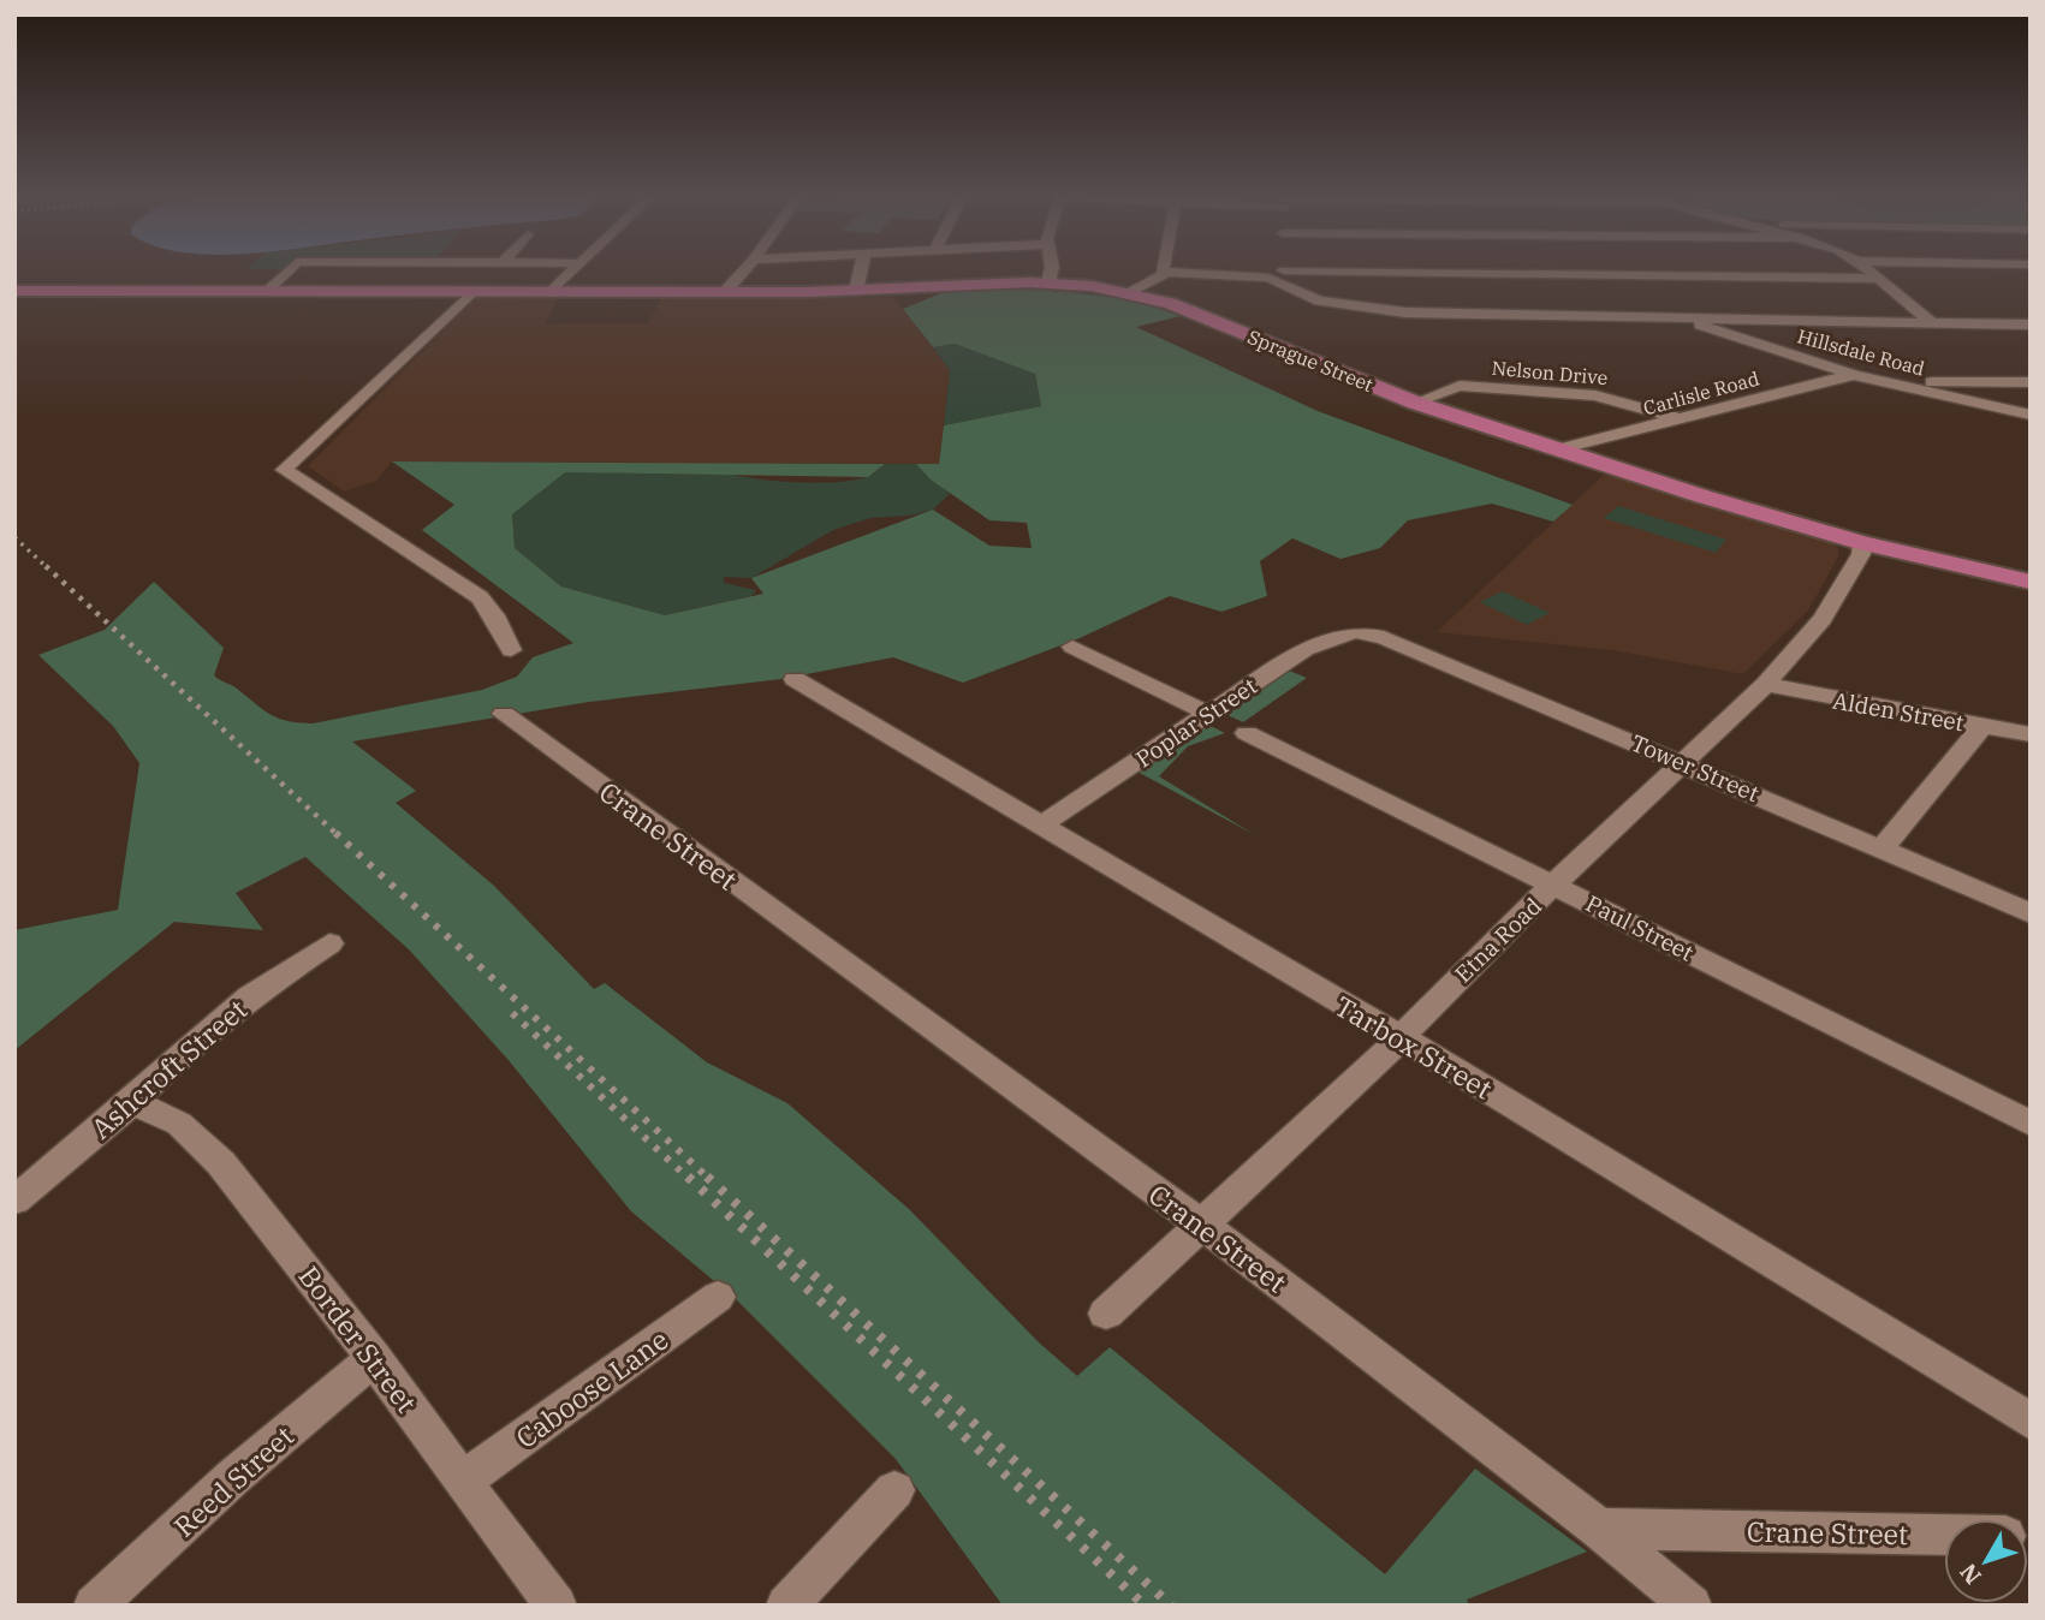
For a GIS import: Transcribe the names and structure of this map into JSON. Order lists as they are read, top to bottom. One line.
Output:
{"streets":{"main road":["Sprague Street"],"street":["Hillsdale Road","Nelson Drive","Carlisle Road","Alden Street","Poplar Street","Tower Street","Crane Street","Paul Street","Etna Road","Tarbox Street","Ashcroft Street","Border Street","Caboose Lane","Reed Street"]},"crossings":[["Hillsdale Road","Carlisle Road"],["Sprague Street","Nelson Drive"],["Sprague Street","Carlisle Road"],["Sprague Street","Etna Road"],["Nelson Drive","Carlisle Road"],["Alden Street","Etna Road"],["Poplar Street","Tower Street"],["Poplar Street","Tarbox Street"],["Tower Street","Etna Road"],["Crane Street","Etna Road"],["Paul Street","Etna Road"],["Etna Road","Tarbox Street"],["Ashcroft Street","Border Street"],["Border Street","Caboose Lane"],["Border Street","Reed Street"]],"north":"bottom left"}
